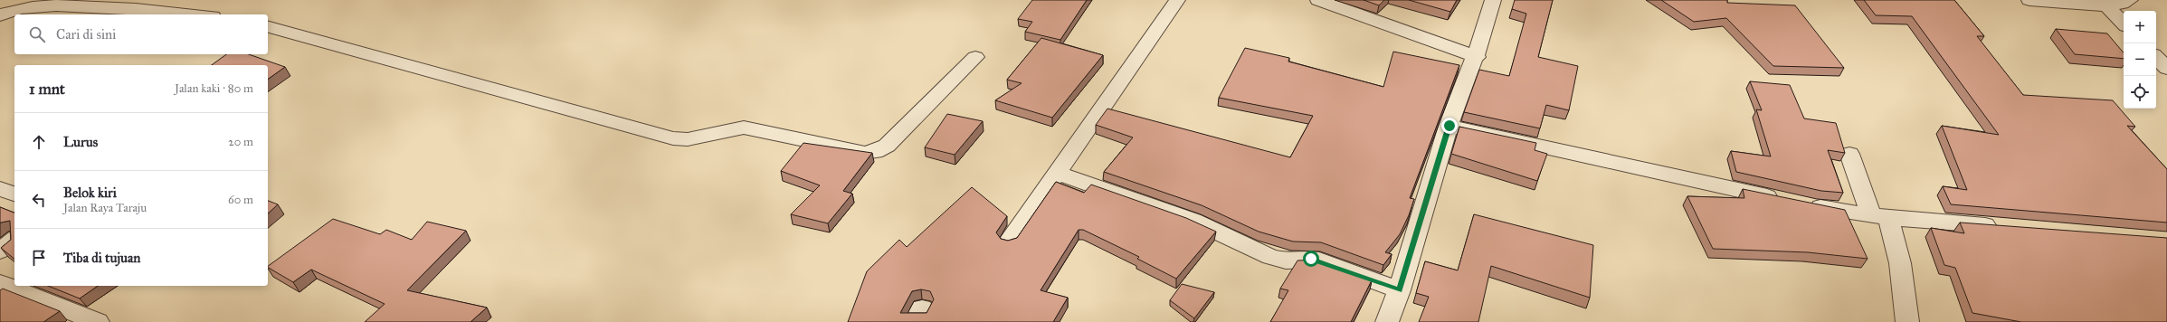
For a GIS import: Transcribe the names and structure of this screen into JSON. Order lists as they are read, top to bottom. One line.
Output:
{"page":{"map_buttons":["+","−"],"search":"Cari di sini","heading":["1 mnt","Jalan kaki · 80 m"],"list":[["Lurus","20 m"],["Belok kiri","Jalan Raya Taraju","60 m"],"Tiba di tujuan"]}}
